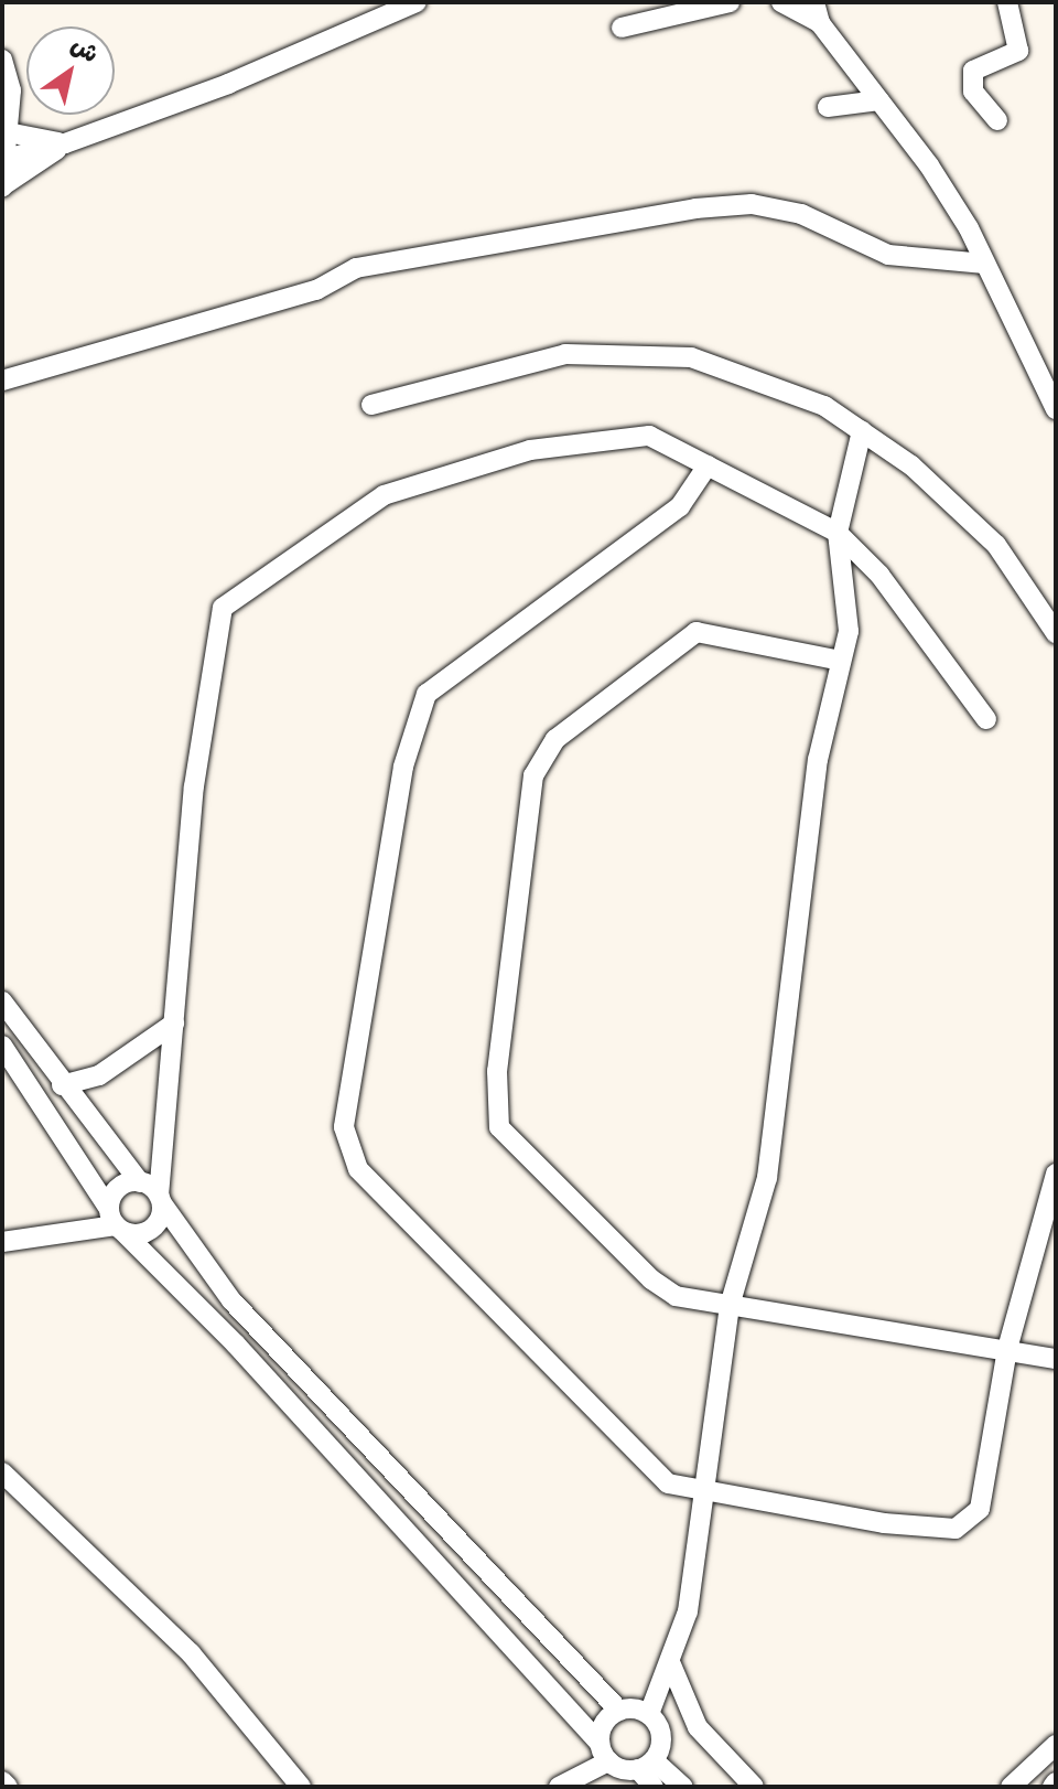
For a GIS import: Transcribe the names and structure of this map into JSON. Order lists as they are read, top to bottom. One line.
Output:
{"north":"top right"}
